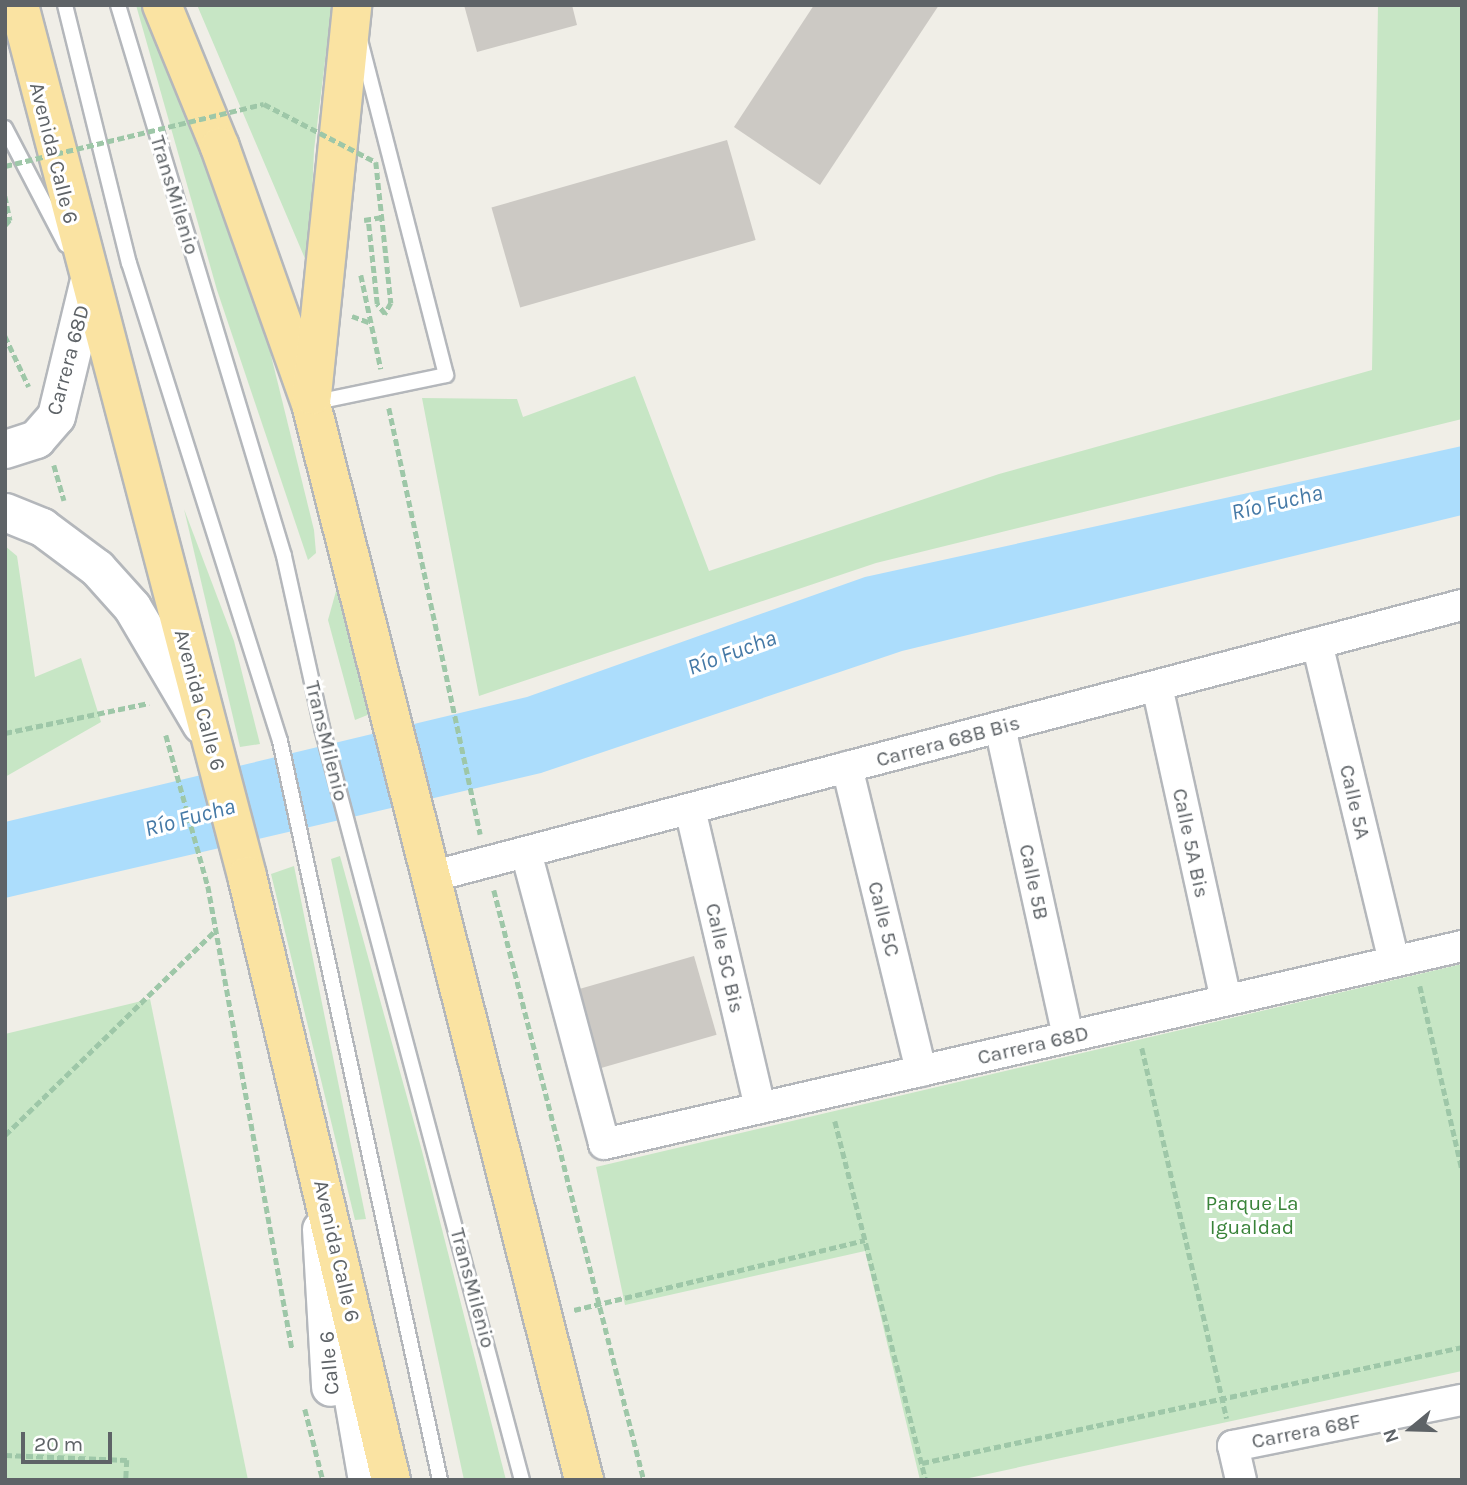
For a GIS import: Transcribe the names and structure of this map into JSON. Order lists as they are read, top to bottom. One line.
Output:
{"streets":{"highway":["Avenida Calle 6"],"street":["Carrera 68D","Carrera 68B Bis","Calle 5A","Calle 5A Bis","Calle 5B","Calle 5C","Calle 5C Bis","Calle 6","Carrera 68F"],"lane":["TransMilenio"]},"crossings":[["Avenida Calle 6","Carrera 68D"],["Avenida Calle 6","Calle 6"],["Carrera 68D","Carrera 68B Bis"],["Carrera 68D","Calle 5A"],["Carrera 68D","Calle 5A Bis"],["Carrera 68D","Calle 5B"],["Carrera 68D","Calle 5C"],["Carrera 68D","Calle 5C Bis"],["Carrera 68B Bis","Calle 5A"],["Carrera 68B Bis","Calle 5A Bis"],["Carrera 68B Bis","Calle 5B"],["Carrera 68B Bis","Calle 5C"],["Carrera 68B Bis","Calle 5C Bis"]],"water":["Río Fucha"],"parks":["Parque La Igualdad"],"scale_bar":"20 m","north":"left"}
